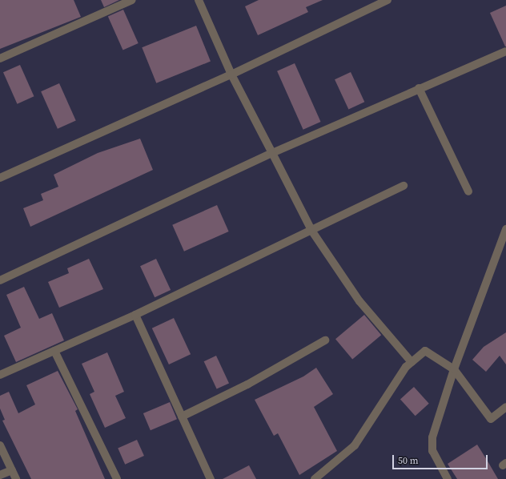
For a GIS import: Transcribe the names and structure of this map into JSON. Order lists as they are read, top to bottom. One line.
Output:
{"scale_bar":"50 m"}
